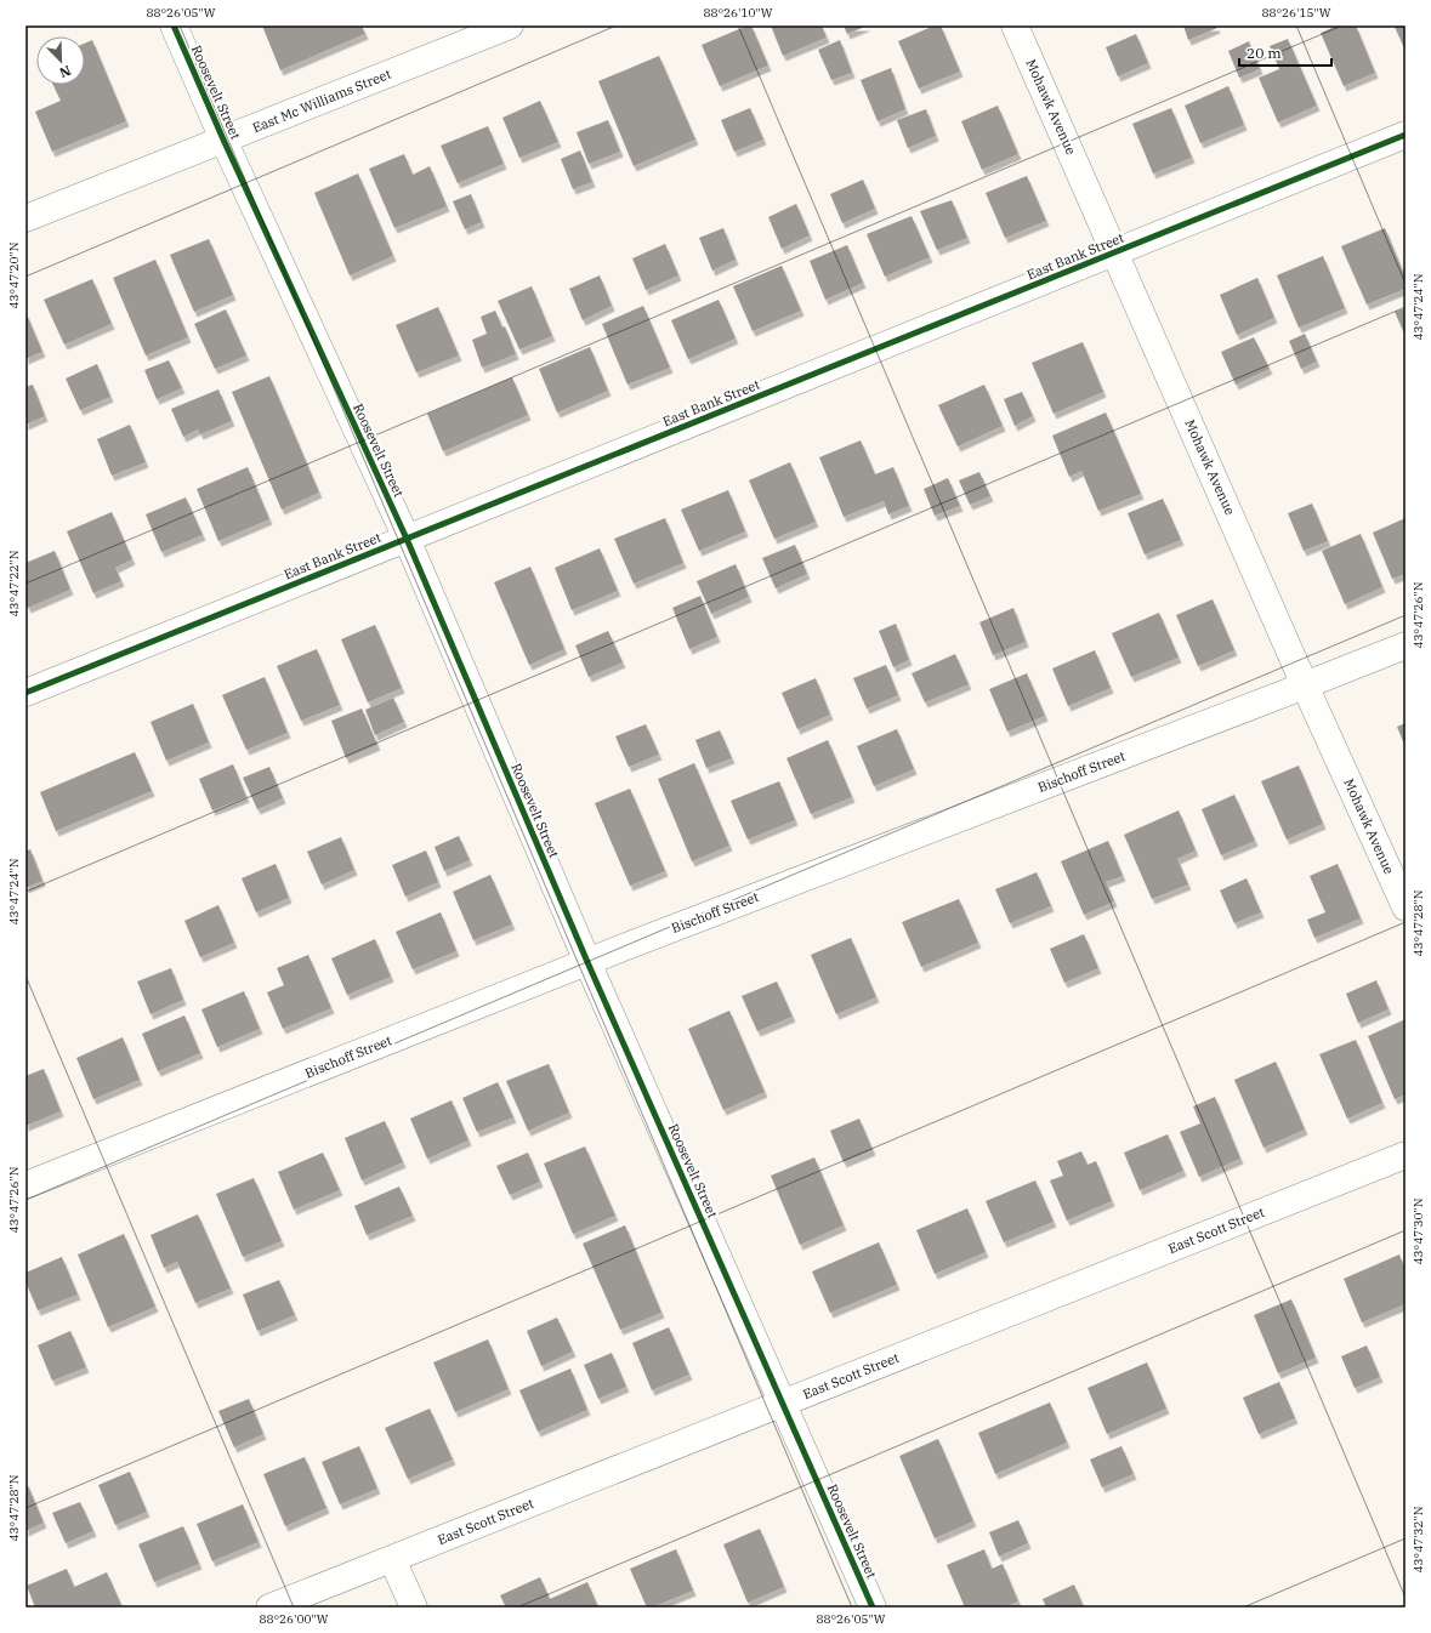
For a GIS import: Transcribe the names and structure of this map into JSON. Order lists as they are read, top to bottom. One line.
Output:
{"streets":{"street":["Roosevelt Street","East Mc Williams Street","Mohawk Avenue","East Bank Street","Bischoff Street","East Scott Street"]},"crossings":[["Roosevelt Street","East Mc Williams Street"],["Roosevelt Street","East Bank Street"],["Roosevelt Street","Bischoff Street"],["Roosevelt Street","East Scott Street"],["Mohawk Avenue","East Bank Street"],["Mohawk Avenue","Bischoff Street"]],"scale_bar":"20 m","north":"bottom right","coordinates":["88°26'05\"W","88°26'10\"W","88°26'15\"W","43°47'20\"N","43°47'24\"N","43°47'22\"N","43°47'26\"N","43°47'28\"N","43°47'30\"N","43°47'32\"N","88°26'00\"W"]}
